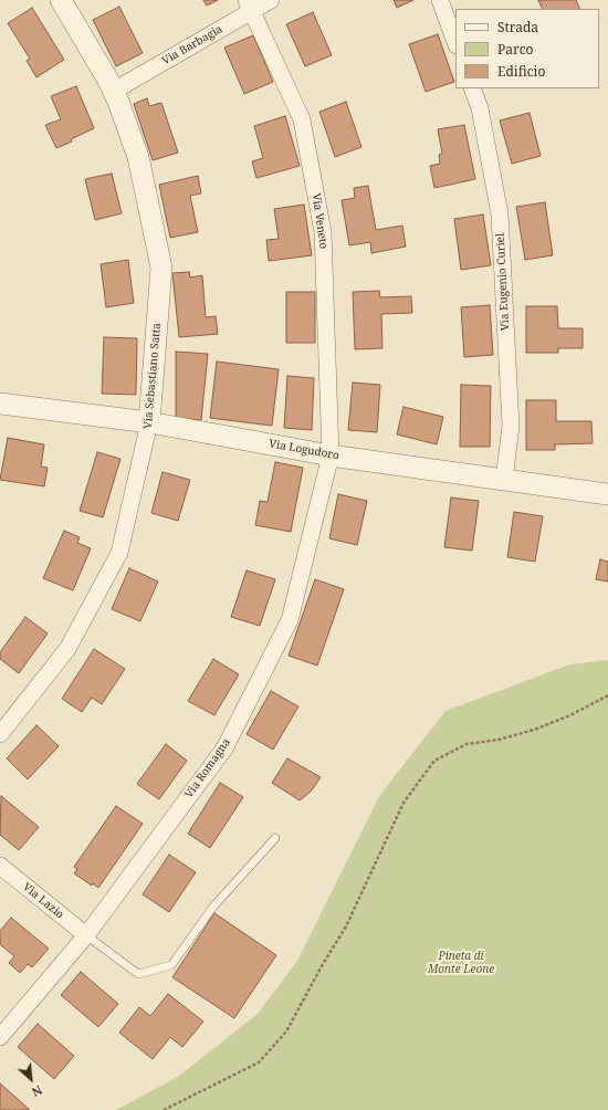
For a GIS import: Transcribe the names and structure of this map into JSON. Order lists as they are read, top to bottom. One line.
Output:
{"streets":{"street":["Via Barbagia","Via Veneto","Via Eugenio Curiel","Via Sebastiano Satta","Via Logudoro","Via Romagna","Via Lazio"]},"crossings":[["Via Barbagia","Via Veneto"],["Via Barbagia","Via Sebastiano Satta"],["Via Veneto","Via Logudoro"],["Via Veneto","Via Romagna"],["Via Eugenio Curiel","Via Logudoro"],["Via Sebastiano Satta","Via Logudoro"],["Via Logudoro","Via Romagna"],["Via Romagna","Via Lazio"]],"parks":["Pineta di Monte Leone"],"legend":["Strada","Parco","Edificio"],"north":"bottom right"}
